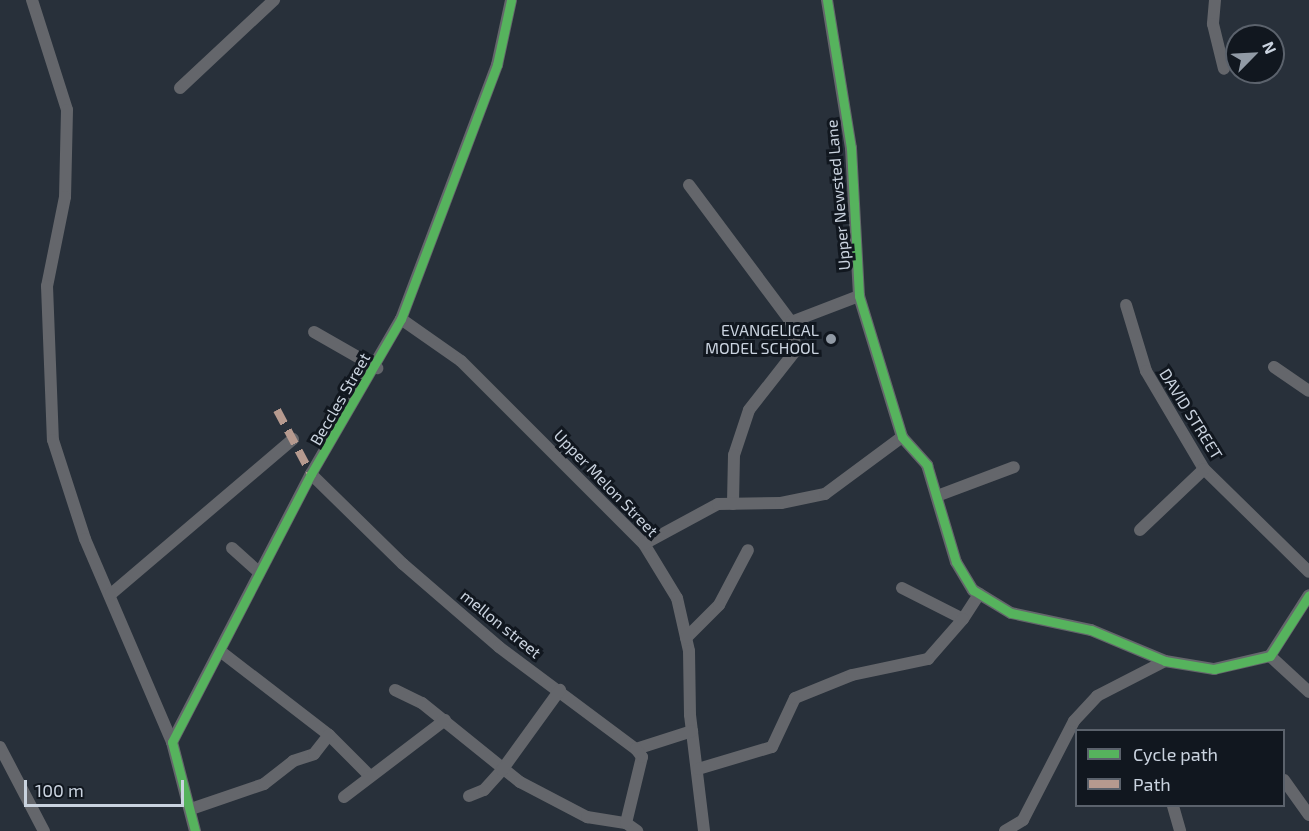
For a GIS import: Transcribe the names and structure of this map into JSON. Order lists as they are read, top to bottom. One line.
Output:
{"streets":{"street":["Upper Newsted Lane","Beccles Street","DAVID STREET","Upper Melon Street","mellon street"]},"crossings":[["Beccles Street","Upper Melon Street"],["Beccles Street","mellon street"]],"places":["EVANGELICAL MODEL SCHOOL"],"legend":["Cycle path","Path"],"scale_bar":"100 m","north":"top right"}
